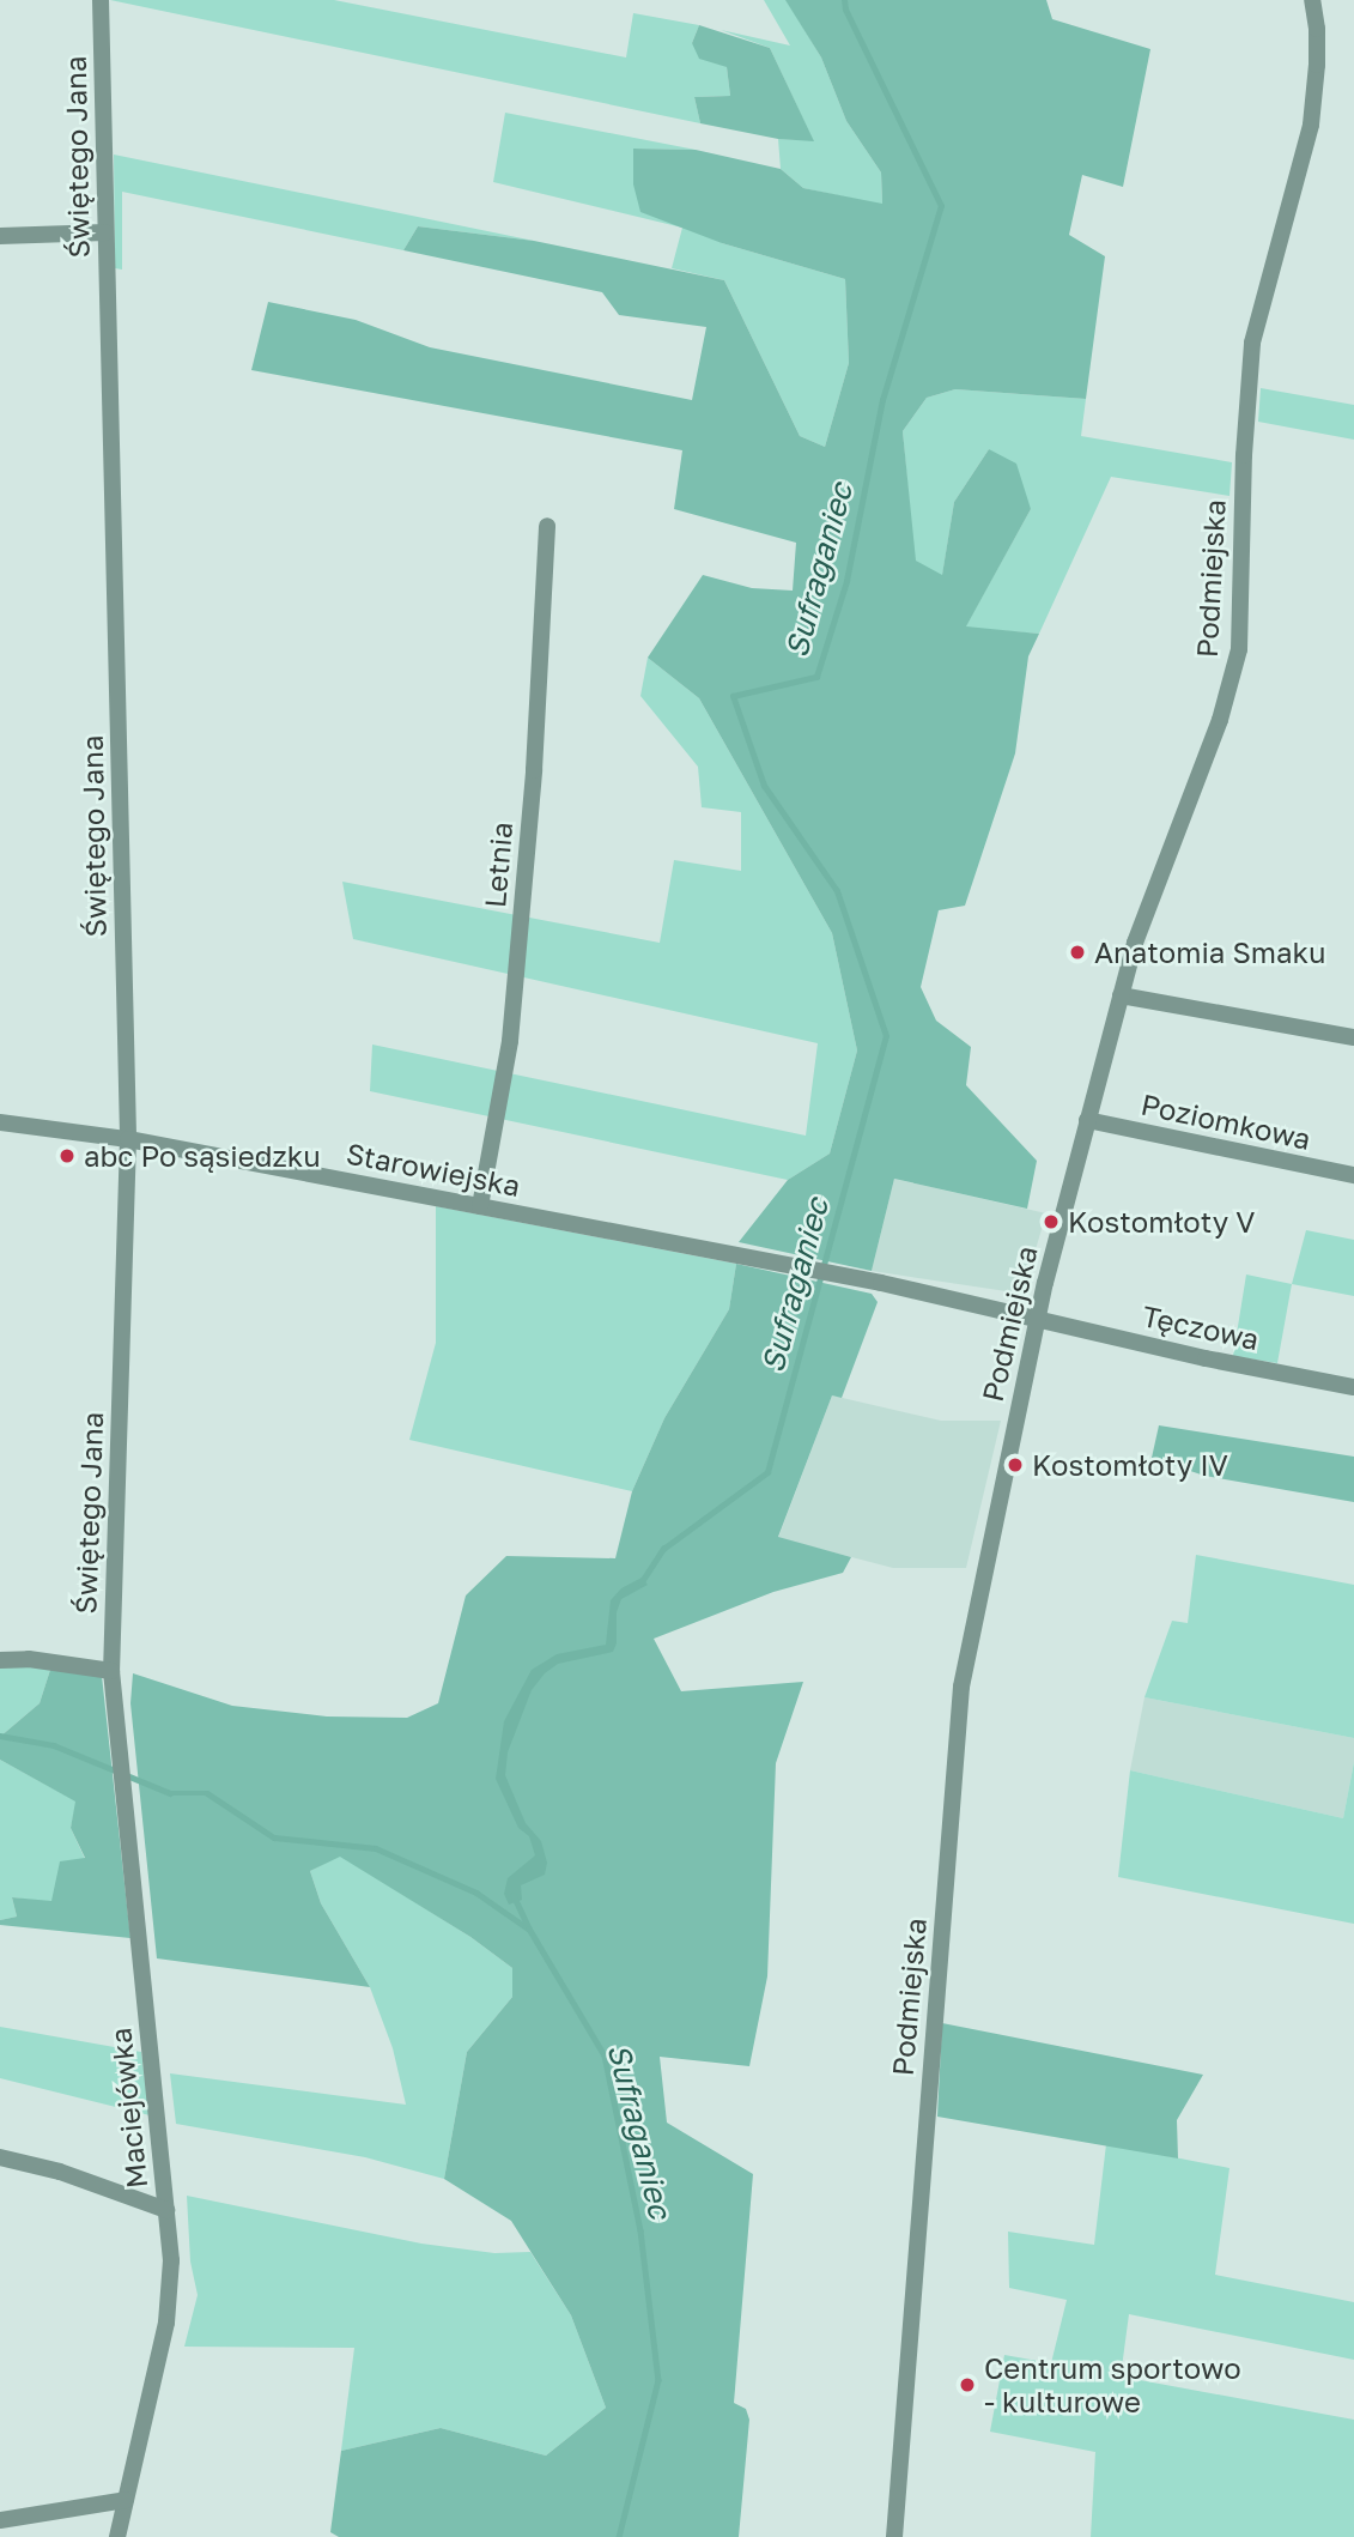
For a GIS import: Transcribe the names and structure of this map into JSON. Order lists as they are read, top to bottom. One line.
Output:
{"streets":{"street":["Świętego Jana","Podmiejska","Letnia","Poziomkowa","Starowiejska","Tęczowa","Maciejówka"]},"crossings":[["Świętego Jana","Starowiejska"],["Świętego Jana","Maciejówka"],["Podmiejska","Poziomkowa"],["Podmiejska","Starowiejska"],["Podmiejska","Tęczowa"],["Letnia","Starowiejska"],["Starowiejska","Tęczowa"]],"water":["Sufraganiec"],"places":["Anatomia Smaku","abc Po sąsiedzku","Kostomłoty V","Kostomłoty IV","Centrum sportowo - kulturowe"]}
